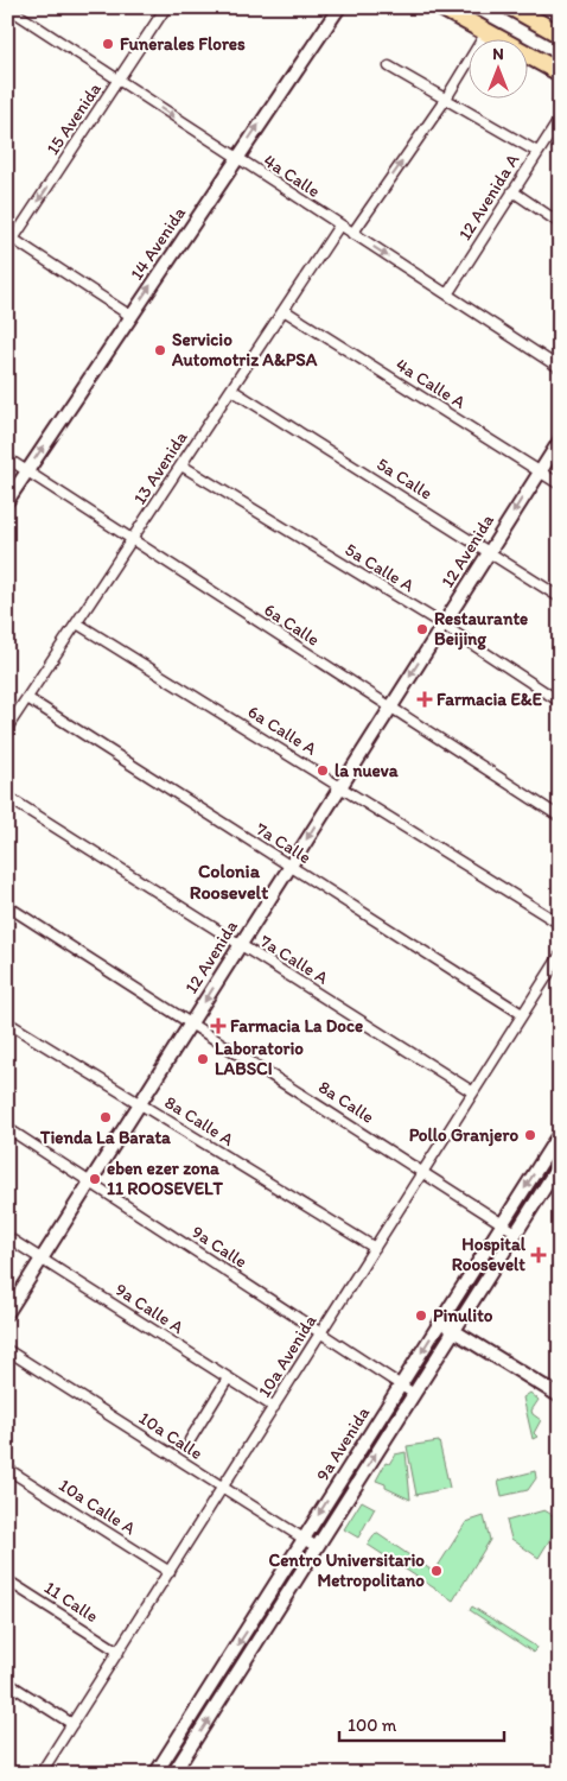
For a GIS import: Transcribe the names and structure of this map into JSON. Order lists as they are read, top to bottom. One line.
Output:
{"streets":{"street":["15 Avenida","4a Calle","12 Avenida A","14 Avenida","4a Calle A","13 Avenida","5a Calle","12 Avenida","5a Calle A","6a Calle","6a Calle A","7a Calle","7a Calle A","8a Calle","8a Calle A","9a Calle","9a Calle A","10a Avenida","10a Calle","9a Avenida","10a Calle A","11 Calle"]},"crossings":[["15 Avenida","4a Calle"],["4a Calle","12 Avenida A"],["4a Calle","14 Avenida"],["4a Calle","13 Avenida"],["14 Avenida","6a Calle"],["4a Calle A","13 Avenida"],["4a Calle A","12 Avenida"],["13 Avenida","5a Calle"],["13 Avenida","5a Calle A"],["13 Avenida","6a Calle"],["13 Avenida","6a Calle A"],["13 Avenida","7a Calle"],["5a Calle","12 Avenida"],["12 Avenida","5a Calle A"],["12 Avenida","6a Calle"],["12 Avenida","6a Calle A"],["12 Avenida","7a Calle"],["12 Avenida","7a Calle A"],["12 Avenida","8a Calle"],["12 Avenida","8a Calle A"],["12 Avenida","9a Calle"],["12 Avenida","9a Calle A"],["7a Calle","10a Avenida"],["7a Calle A","10a Avenida"],["8a Calle","10a Avenida"],["8a Calle","9a Avenida"],["8a Calle A","10a Avenida"],["9a Calle","10a Avenida"],["9a Calle","9a Avenida"],["9a Calle A","10a Avenida"],["10a Avenida","10a Calle"],["10a Avenida","10a Calle A"],["10a Avenida","11 Calle"],["10a Calle","9a Avenida"]],"one_way":["15 Avenida","4a Calle","14 Avenida","12 Avenida"],"districts":["Colonia Roosevelt"],"places":{"other":["Funerales Flores","Servicio Automotriz A&PSA","Restaurante Beijing","la nueva","Laboratorio LABSCI","Tienda La Barata","Pollo Granjero","eben ezer zona 11 ROOSEVELT","Pinulito","Centro Universitario Metropolitano"],"health":["Farmacia E&E","Farmacia La Doce","Hospital Roosevelt"]},"scale_bar":"100 m","north":"top"}
